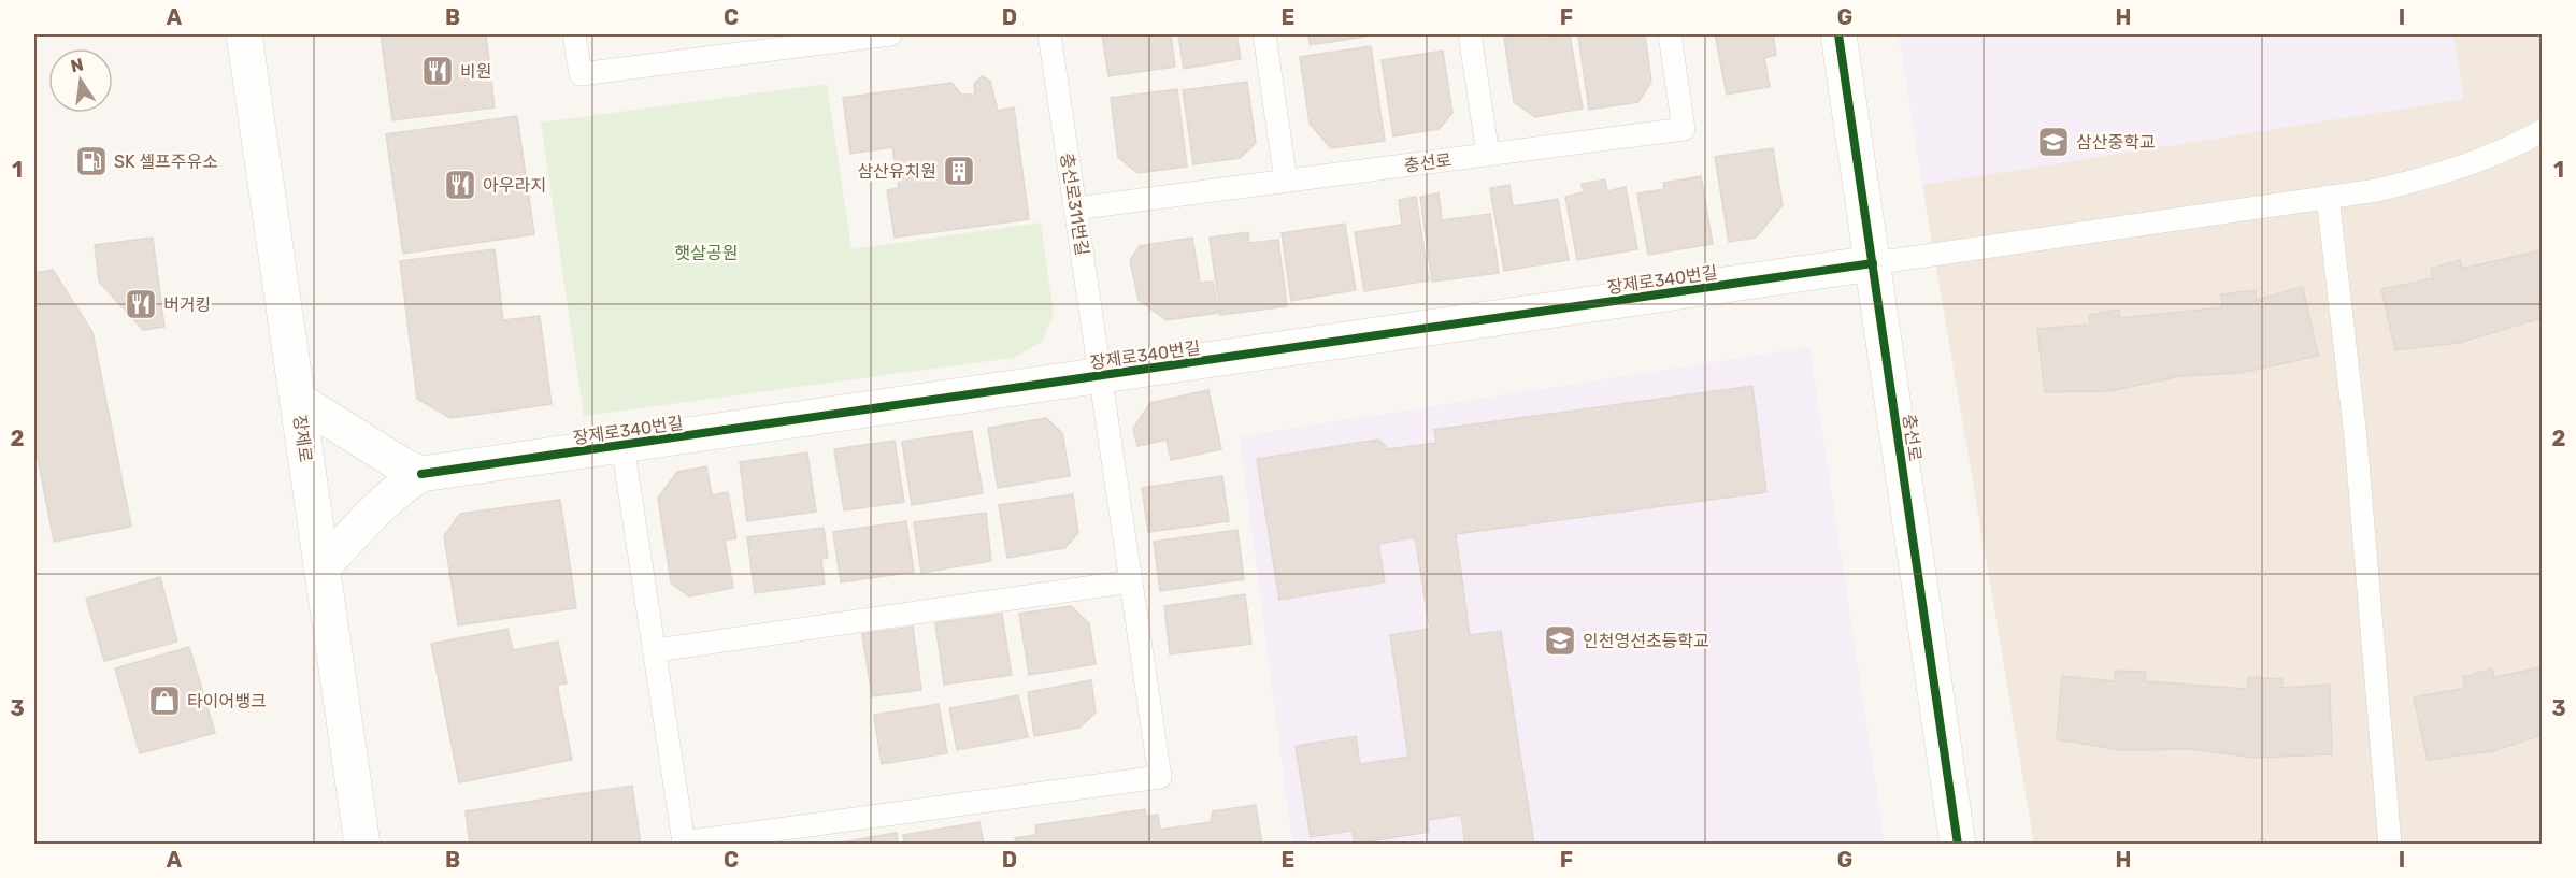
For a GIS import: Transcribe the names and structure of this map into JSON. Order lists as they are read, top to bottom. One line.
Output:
{"streets":{"street":["충선로","장제로340번길","장제로"],"lane":["충선로311번길"]},"crossings":[["충선로","충선로311번길"],["충선로","장제로340번길"],["충선로311번길","장제로340번길"]],"parks":["햇살공원"],"places":{"restaurant":["비원","아우라지","버거킹"],"school or university":["삼산중학교","인천영선초등학교"],"fuel station":["SK 셀프주유소"],"building":["삼산유치원"],"shop":["타이어뱅크"]},"north":"top","grid":{"columns":["A","B","C","D","E","F","G","H","I"],"rows":["1","2","3"]}}
